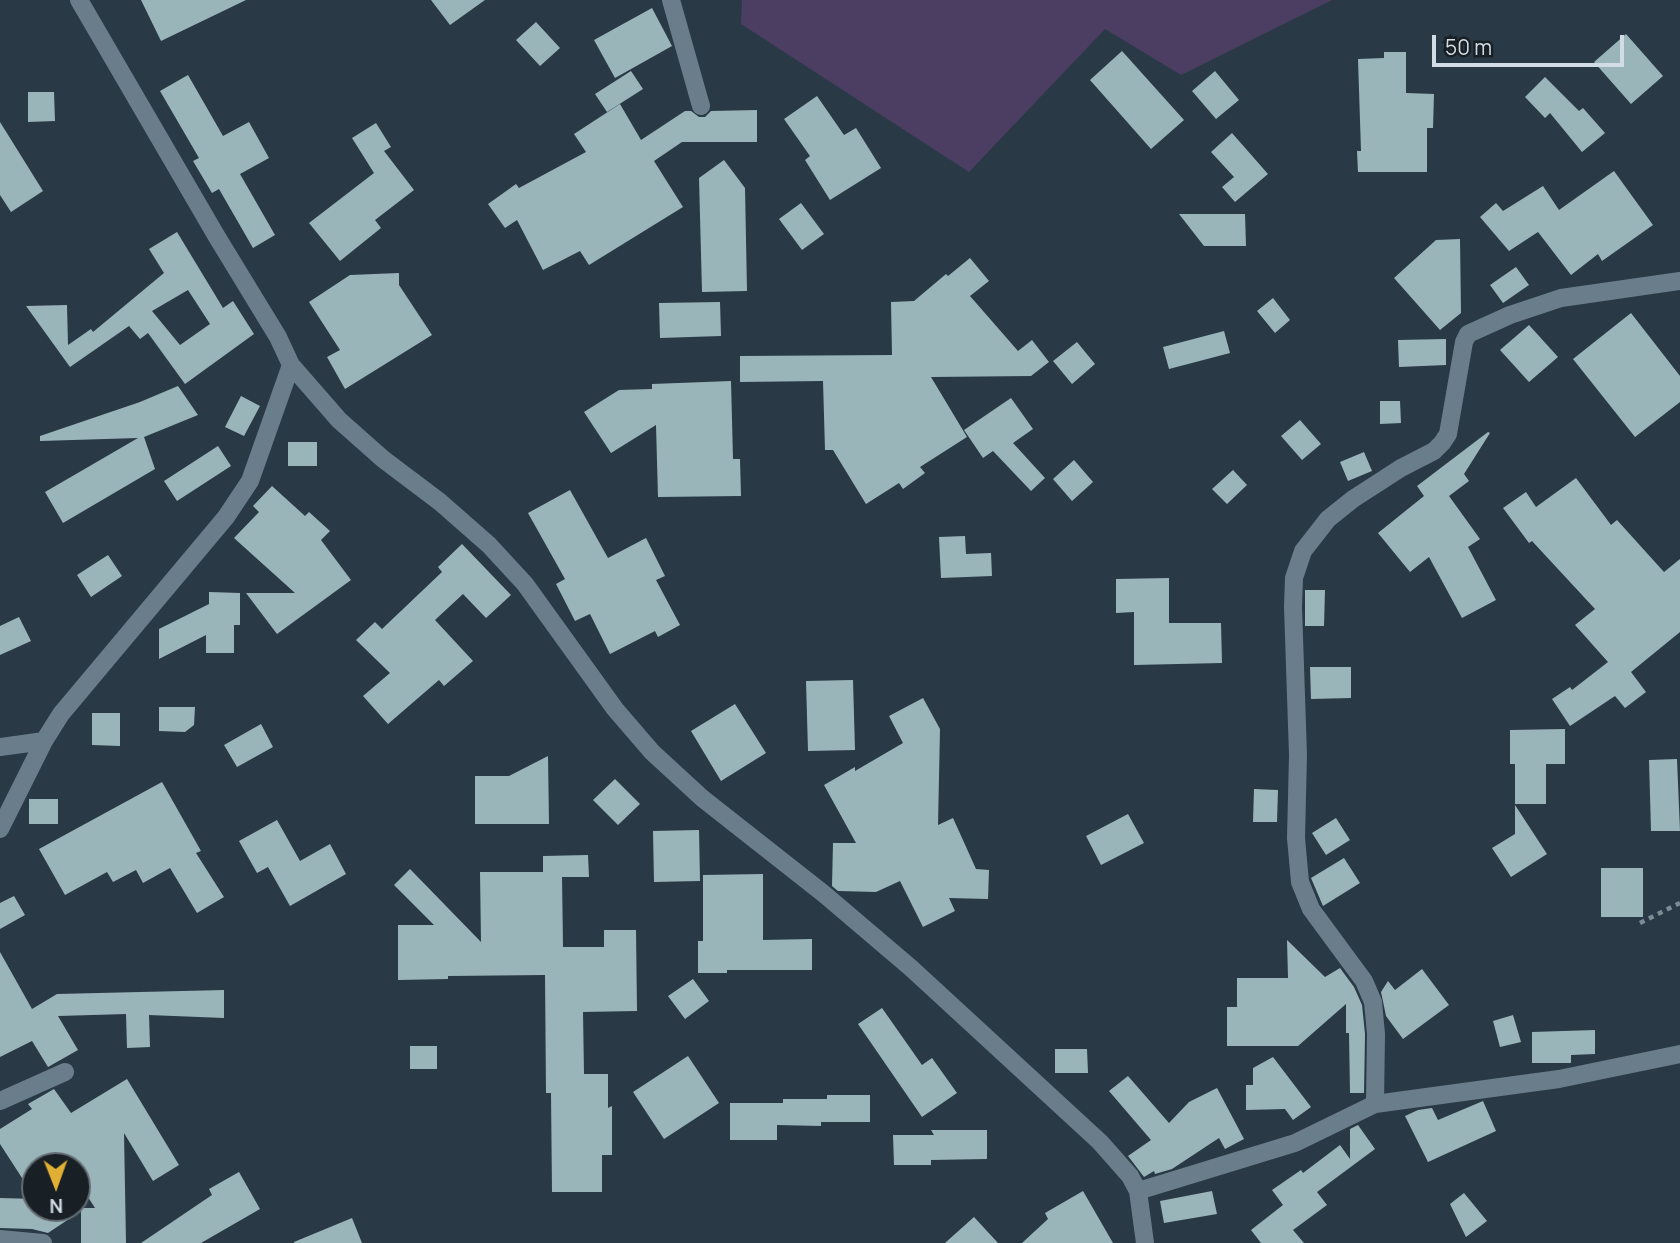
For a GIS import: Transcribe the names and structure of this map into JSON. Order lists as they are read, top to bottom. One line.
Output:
{"scale_bar":"50 m","north":"bottom"}
